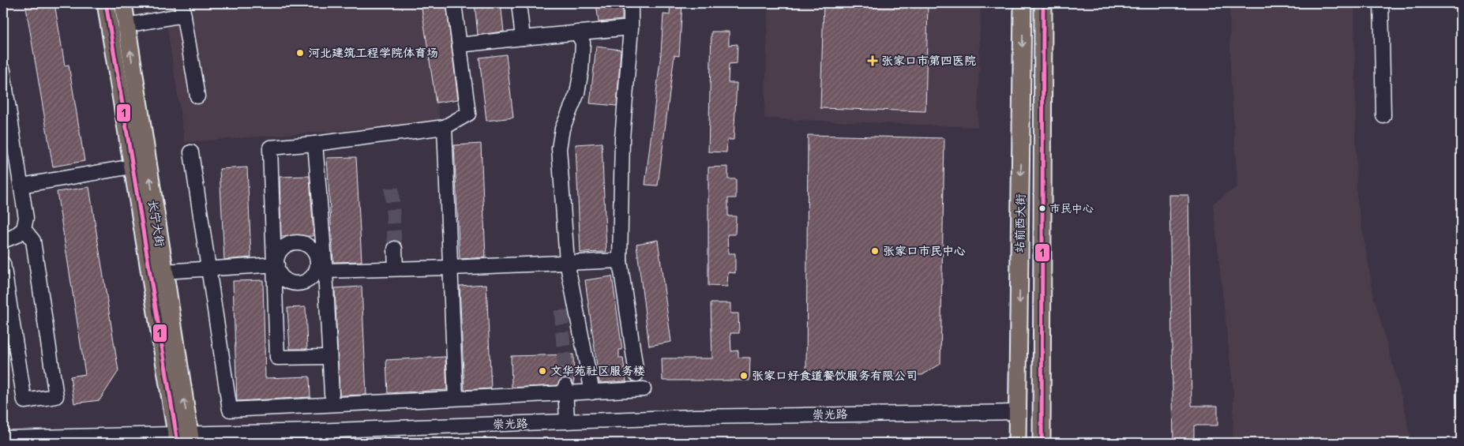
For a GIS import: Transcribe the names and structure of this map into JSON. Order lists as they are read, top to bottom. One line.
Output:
{"streets":{"main road":["长宁大街","站前西大街"],"street":["崇光路"]},"crossings":[["长宁大街","崇光路"],["站前西大街","崇光路"]],"places":{"other":["河北建筑工程学院体育场","市民中心","张家口市民中心","文华苑社区服务楼","张家口好食道餐饮服务有限公司"],"health":["张家口市第四医院"]},"lines":["transit line 1"]}
